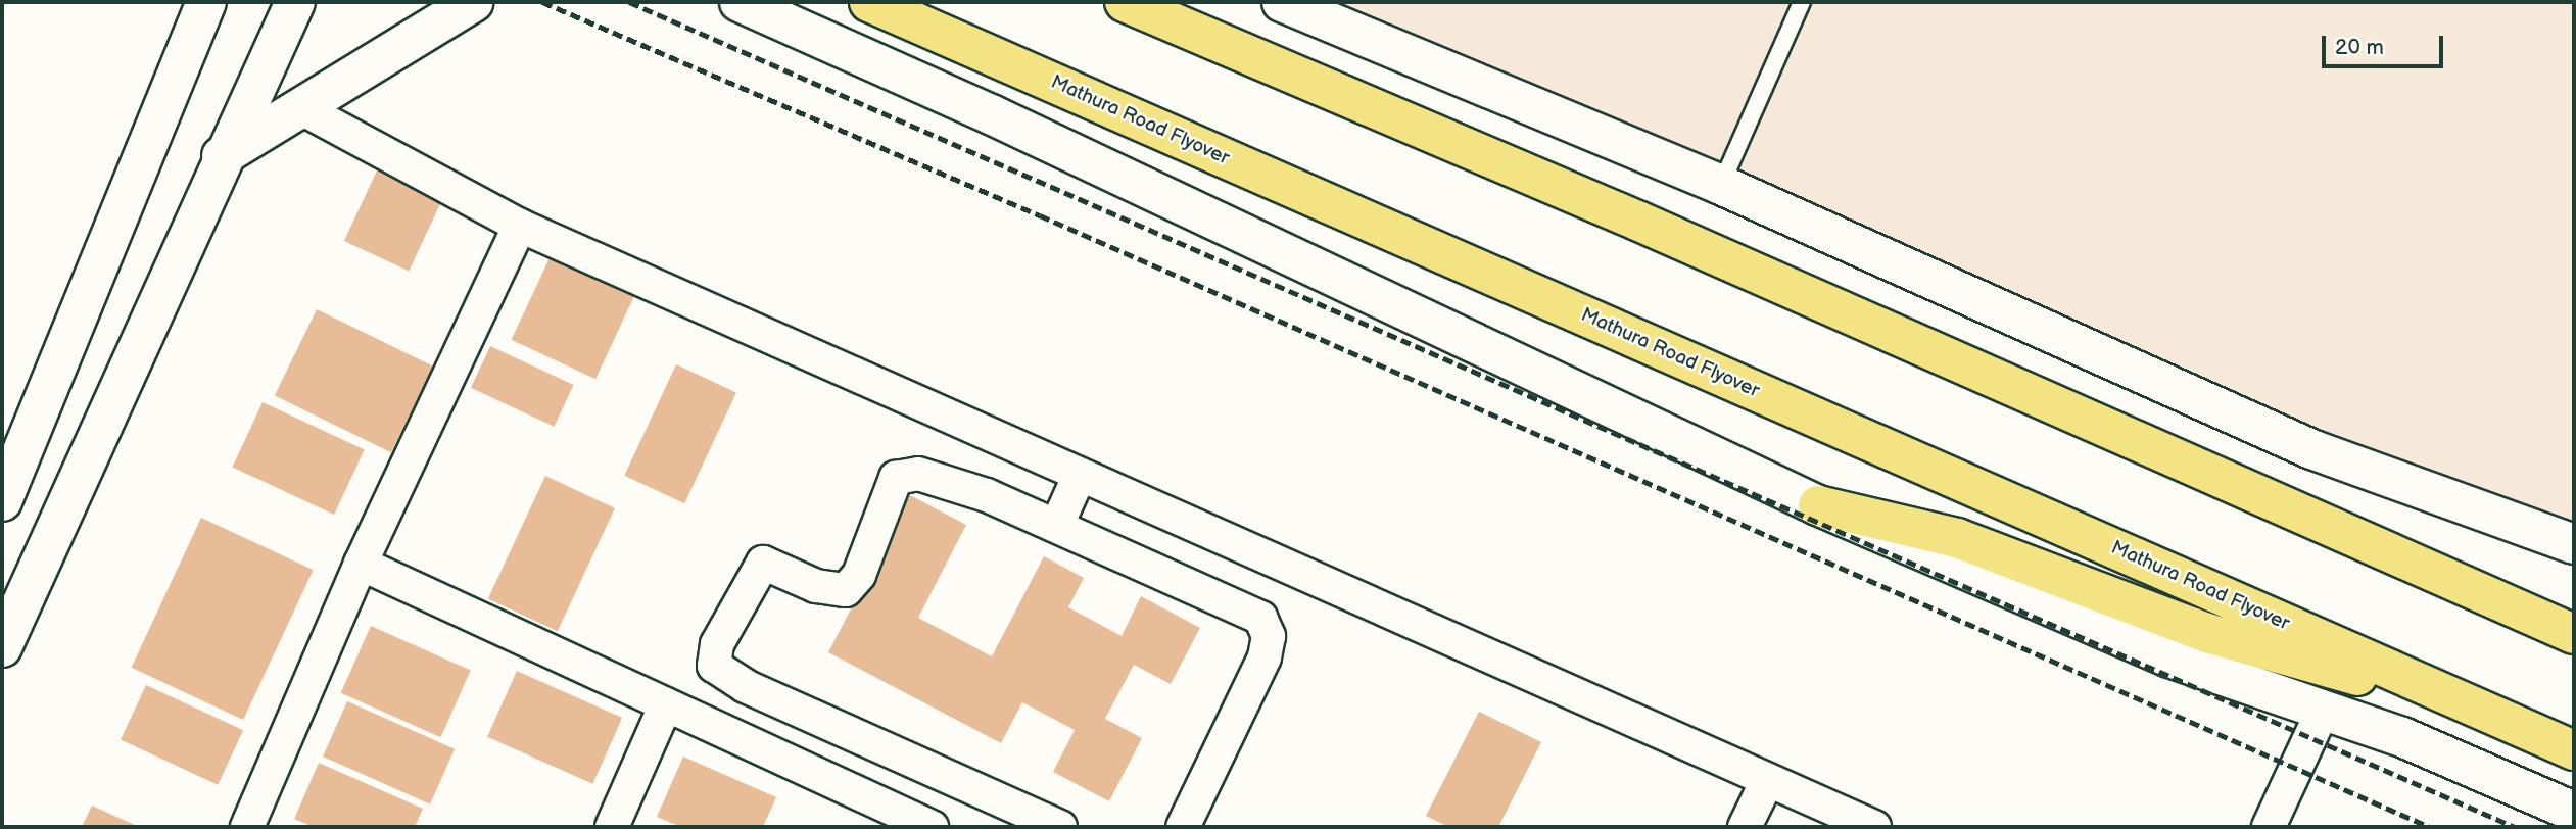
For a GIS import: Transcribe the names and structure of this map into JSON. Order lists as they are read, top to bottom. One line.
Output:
{"streets":{"highway":["Mathura Road Flyover"]},"scale_bar":"20 m"}
